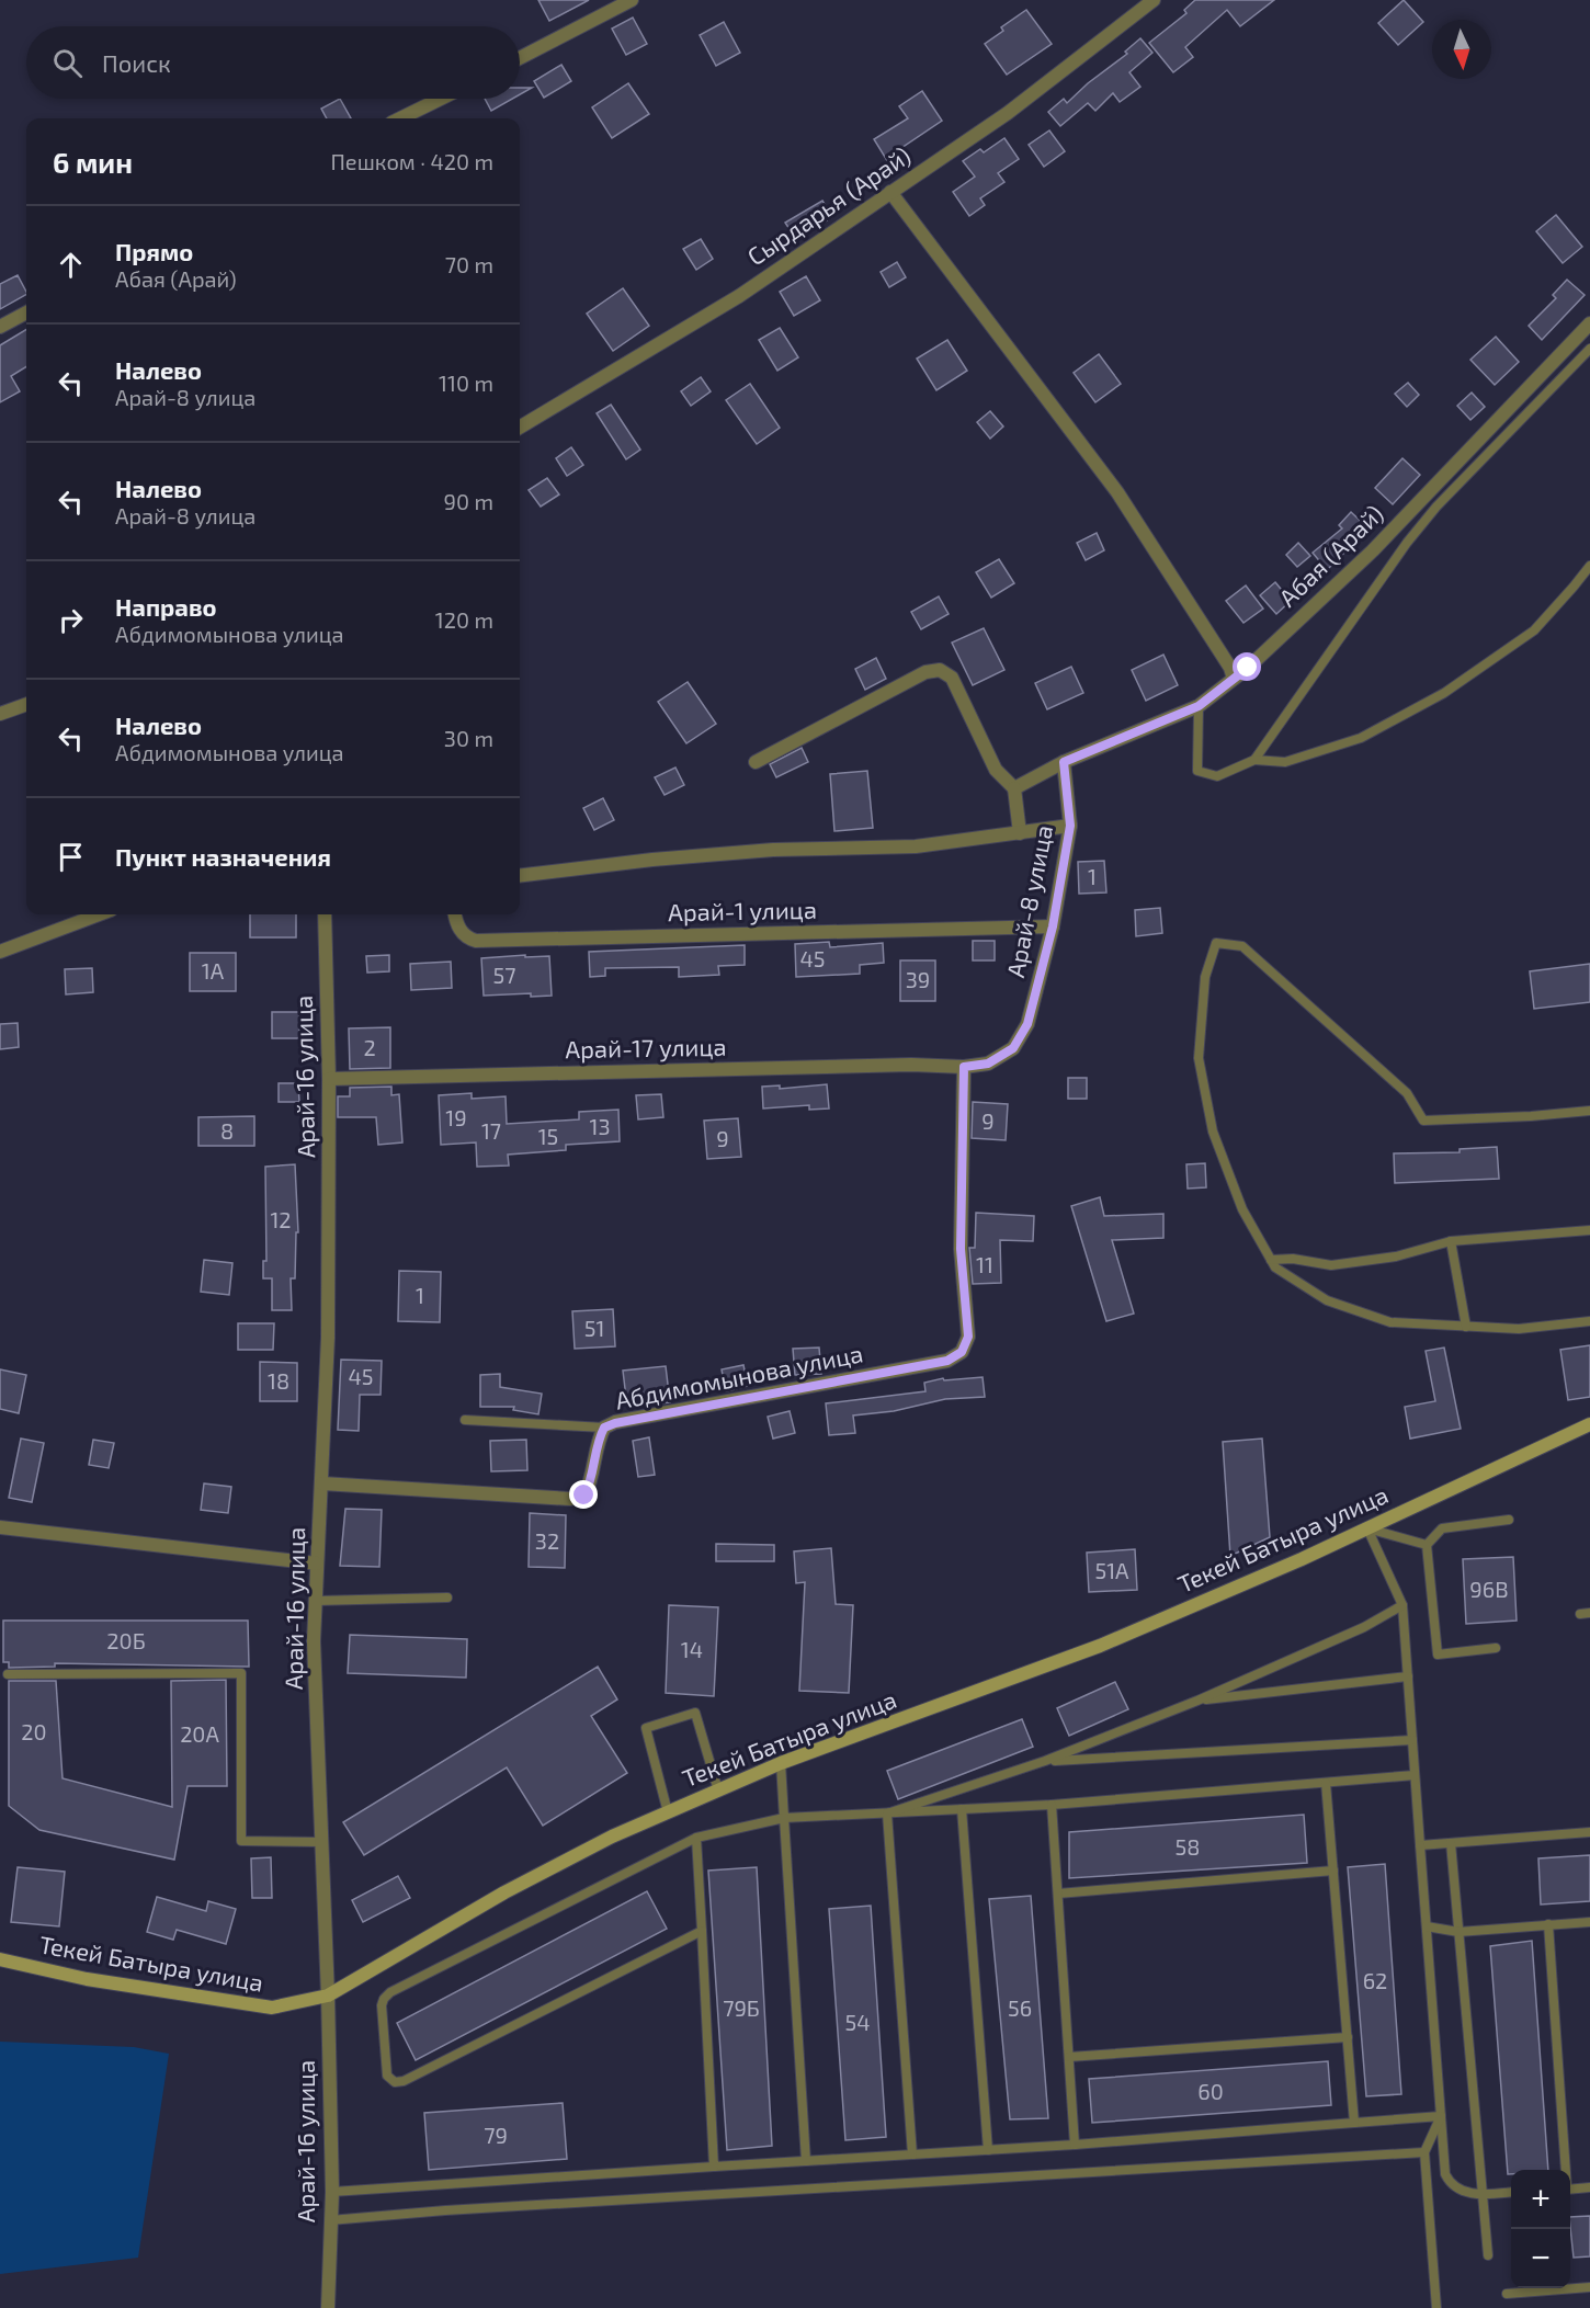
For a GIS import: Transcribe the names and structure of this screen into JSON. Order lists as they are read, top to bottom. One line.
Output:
{"streets":{"street":["Сырдарья (Арай)","Абая (Арай)","Арай-8 улица","Арай-1 улица","Арай-17 улица","Арай-16 улица","Абдимомынова улица","Текей Батыра улица"]},"crossings":[["Абая (Арай)","Арай-8 улица"],["Арай-8 улица","Арай-1 улица"],["Арай-8 улица","Арай-17 улица"],["Арай-8 улица","Абдимомынова улица"],["Арай-17 улица","Арай-16 улица"],["Арай-17 улица","Абдимомынова улица"],["Арай-16 улица","Абдимомынова улица"],["Арай-16 улица","Текей Батыра улица"]],"house_numbers":["1","45","1А","57","39","2","19","9","13","8","17","15","9","12","11","1","51","45","18","32","51А","96В","20Б","14","20","20А","58","62","79Б","56","54","60","79"],"north":"bottom","page":{"search":"Поиск","heading":["6 мин","Пешком · 420 m"],"list":[["Прямо","Абая (Арай)","70 m"],["Налево","Арай-8 улица","110 m"],["Налево","Арай-8 улица","90 m"],["Направо","Абдимомынова улица","120 m"],["Налево","Абдимомынова улица","30 m"],"Пункт назначения"],"map_buttons":["+","−"]}}
